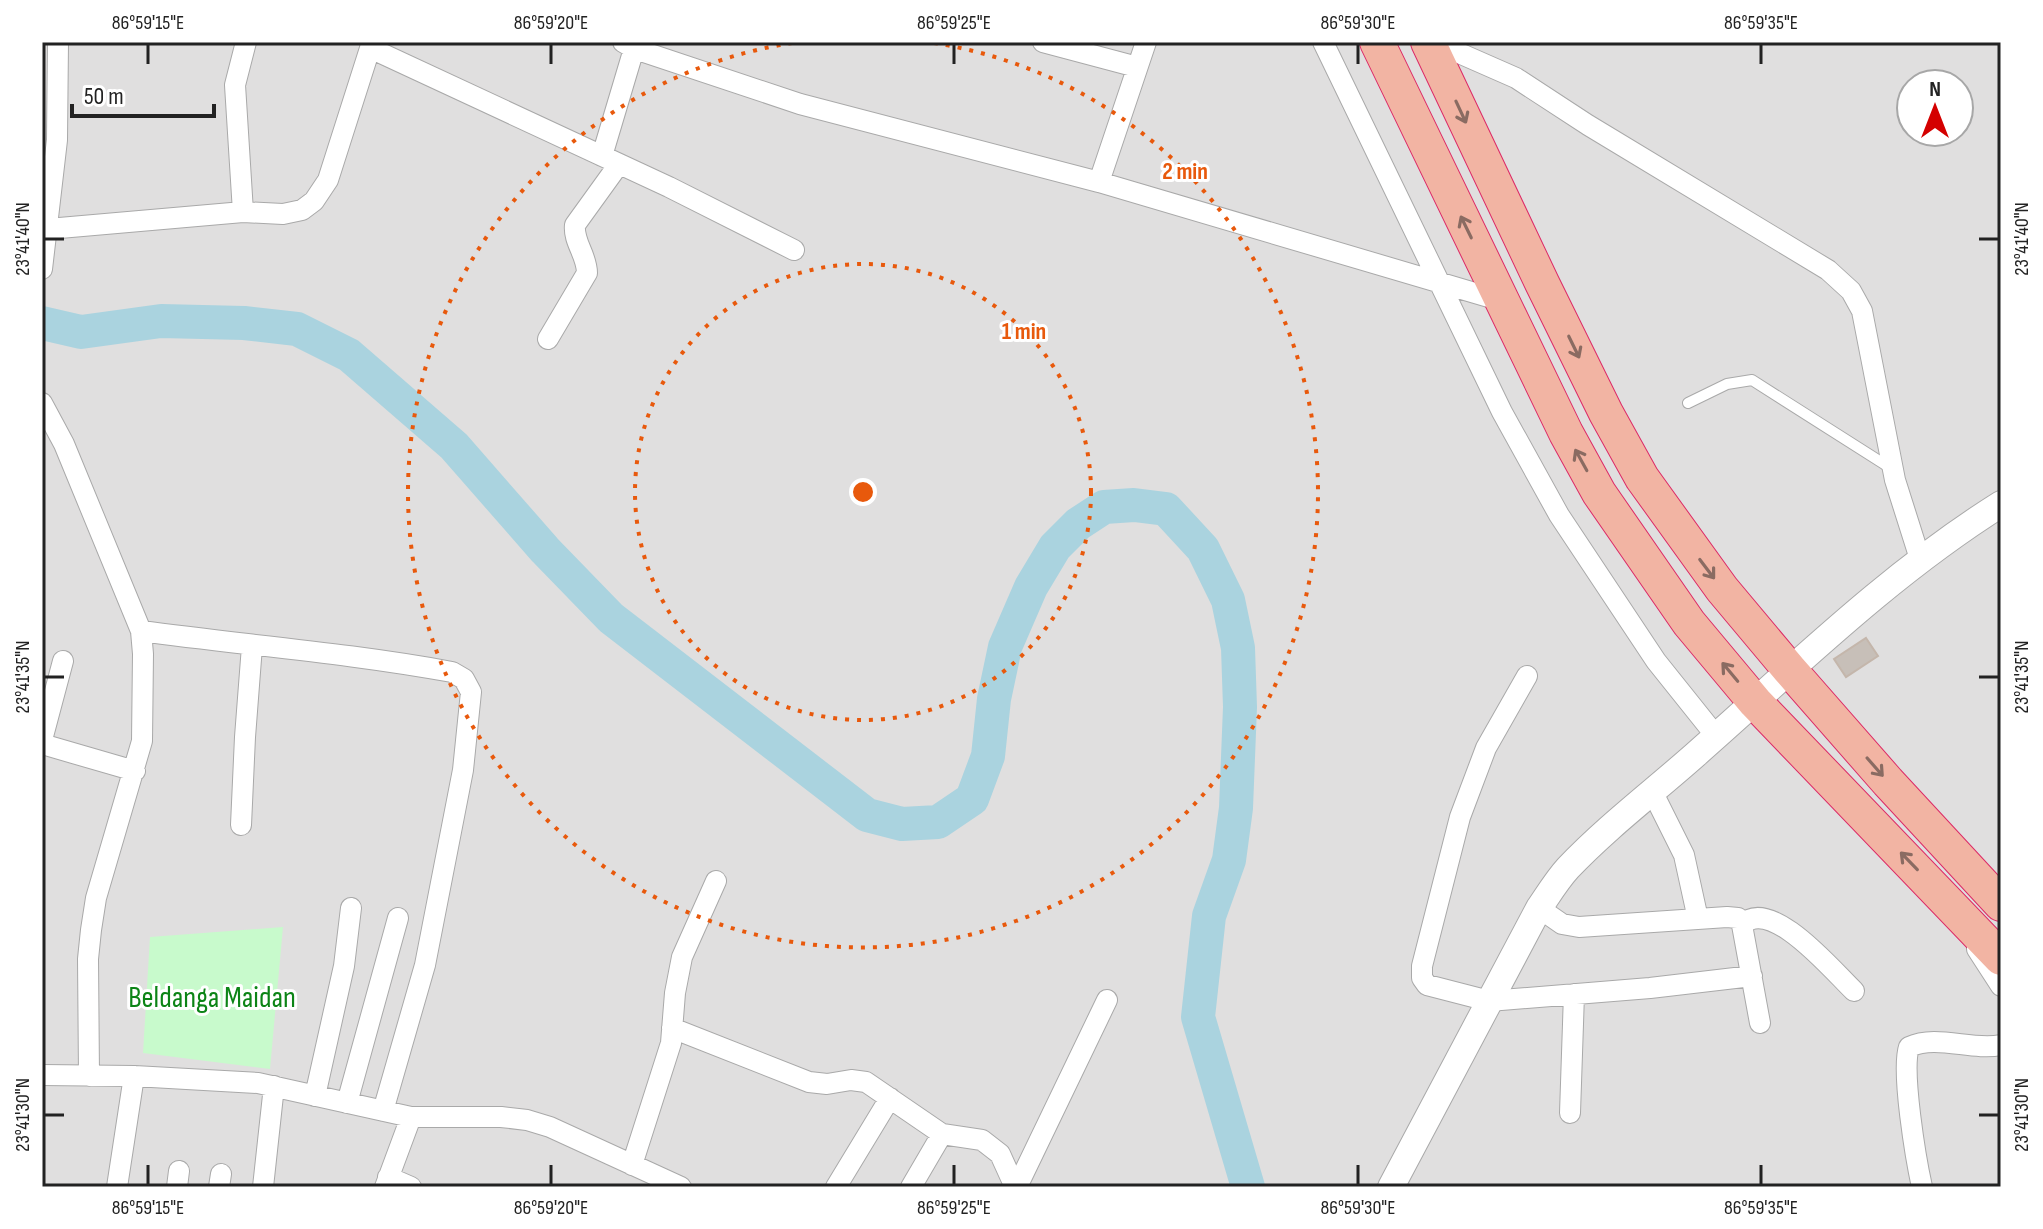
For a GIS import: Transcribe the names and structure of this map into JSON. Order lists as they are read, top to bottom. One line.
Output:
{"parks":["Beldanga Maidan"],"scale_bar":"50 m","north":"top","coordinates":["86°59'15\"E","86°59'20\"E","86°59'25\"E","86°59'30\"E","86°59'35\"E","23°41'40\"N","23°41'35\"N","23°41'30\"N"],"rings":["2 min","1 min"]}
